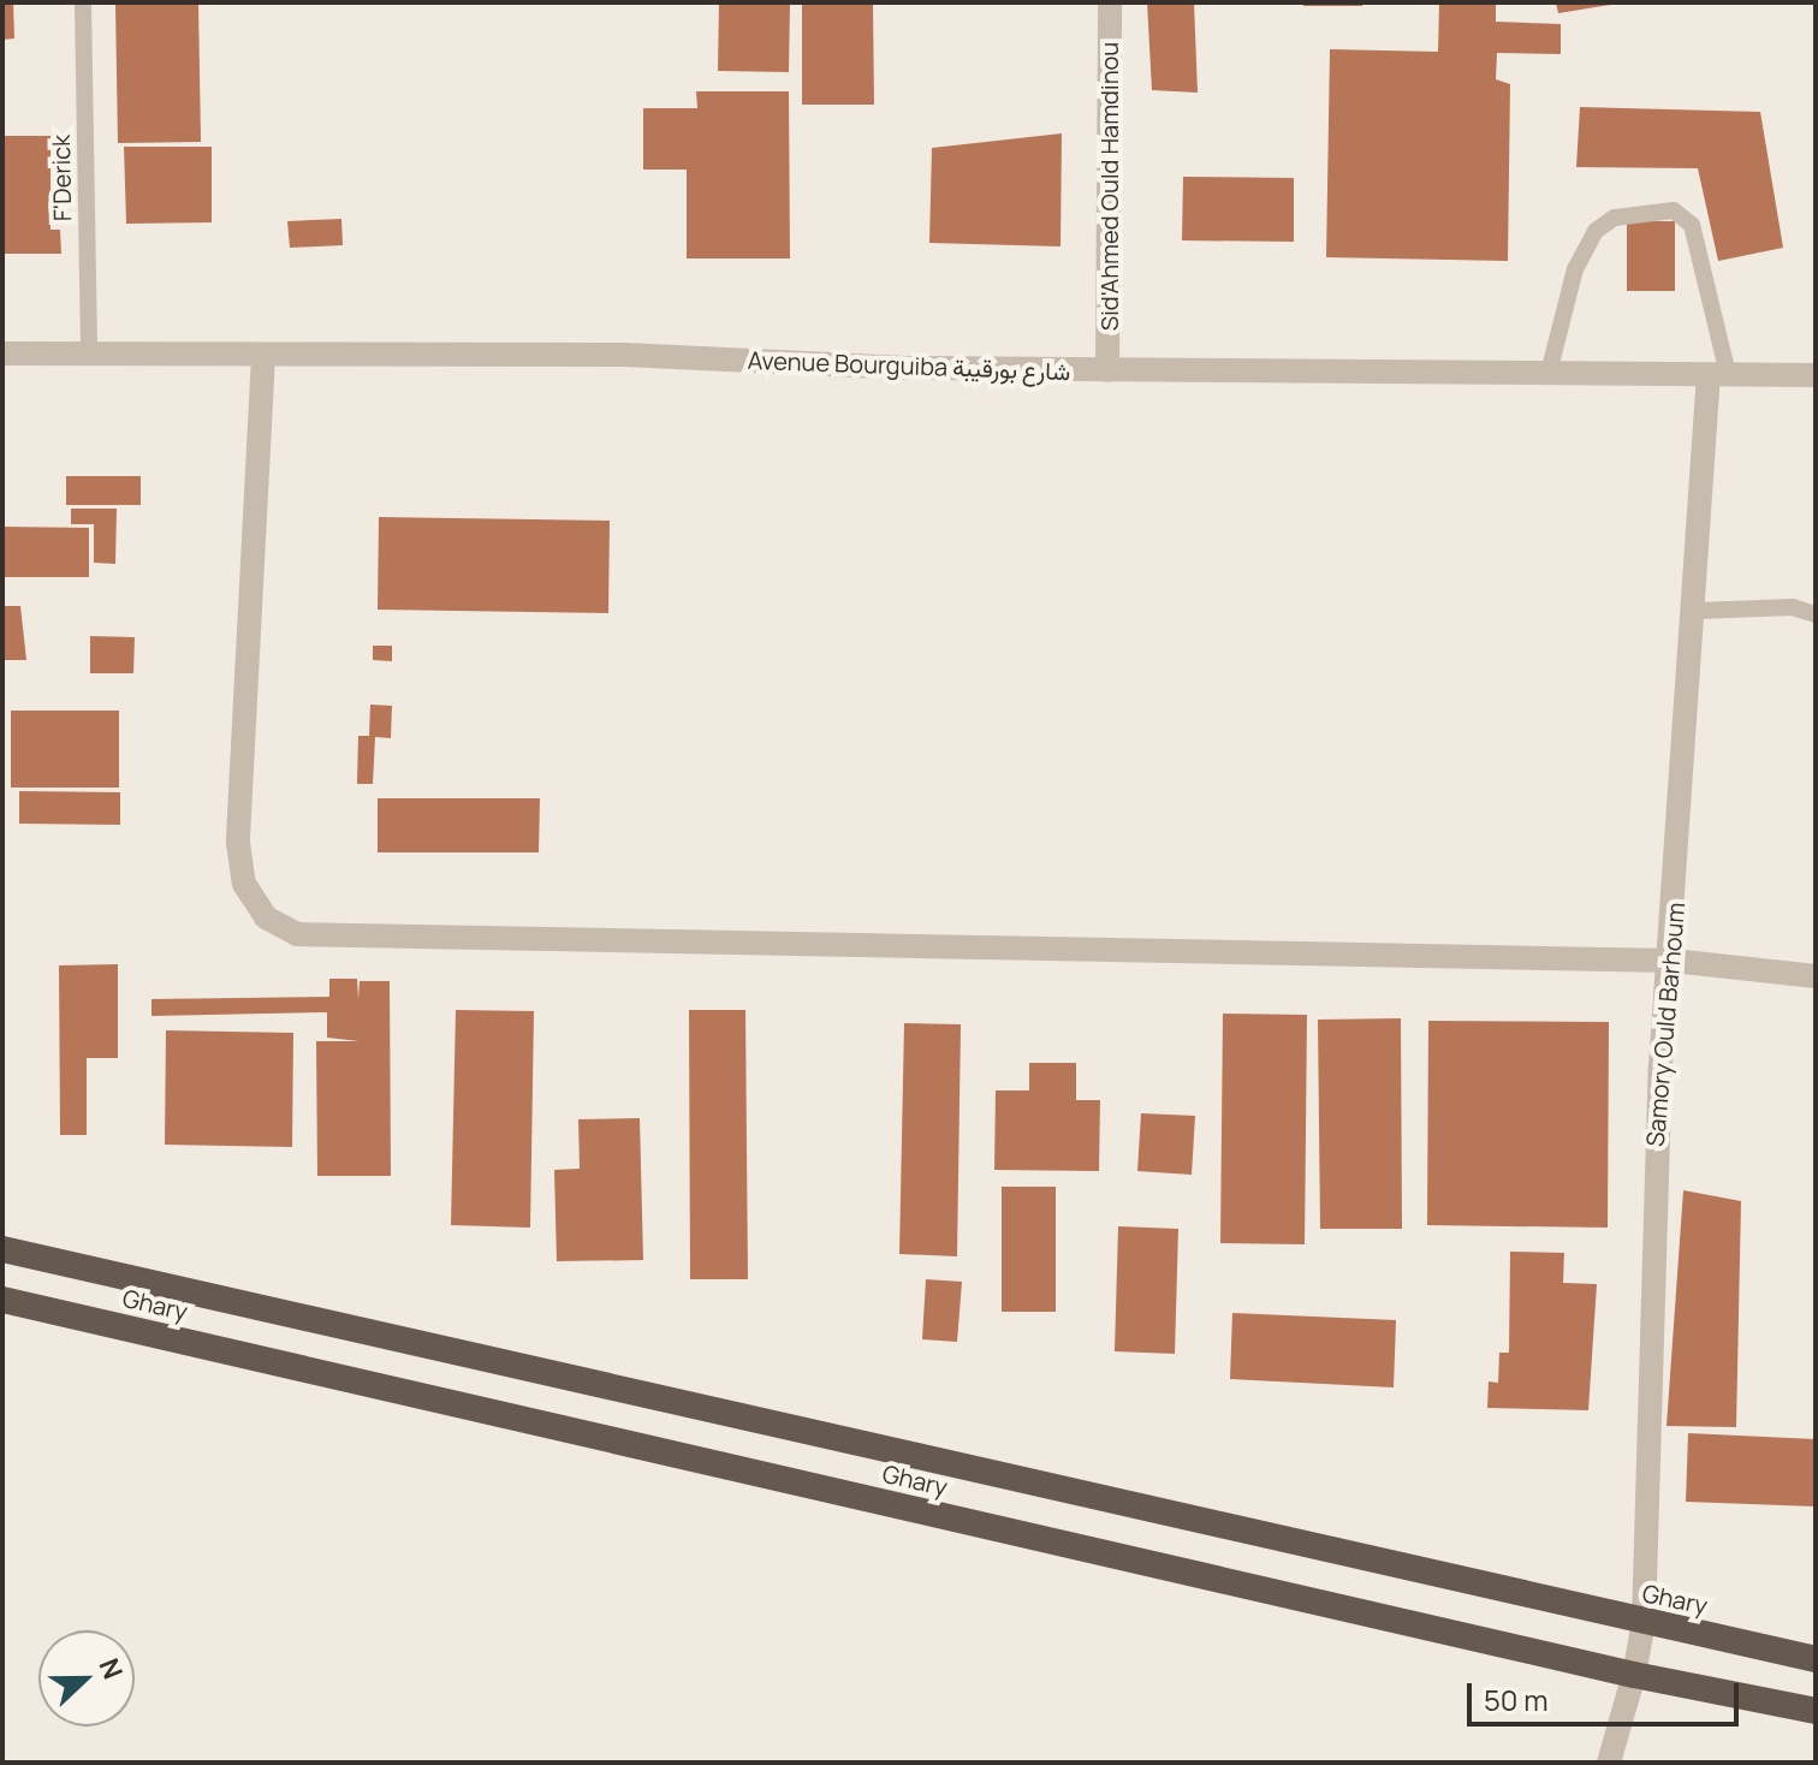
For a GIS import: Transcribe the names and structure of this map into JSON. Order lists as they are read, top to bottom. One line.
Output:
{"streets":{"highway":["Ghary"],"street":["Sid'Ahmed Ould Hamdinou","Avenue Bourguiba شارع بورقيبة","Samory Ould Barhoum"],"lane":["F'Derick"]},"crossings":[["F'Derick","Avenue Bourguiba شارع بورقيبة"],["Sid'Ahmed Ould Hamdinou","Avenue Bourguiba شارع بورقيبة"],["Avenue Bourguiba شارع بورقيبة","Samory Ould Barhoum"],["Samory Ould Barhoum","Ghary"]],"scale_bar":"50 m","north":"right"}
